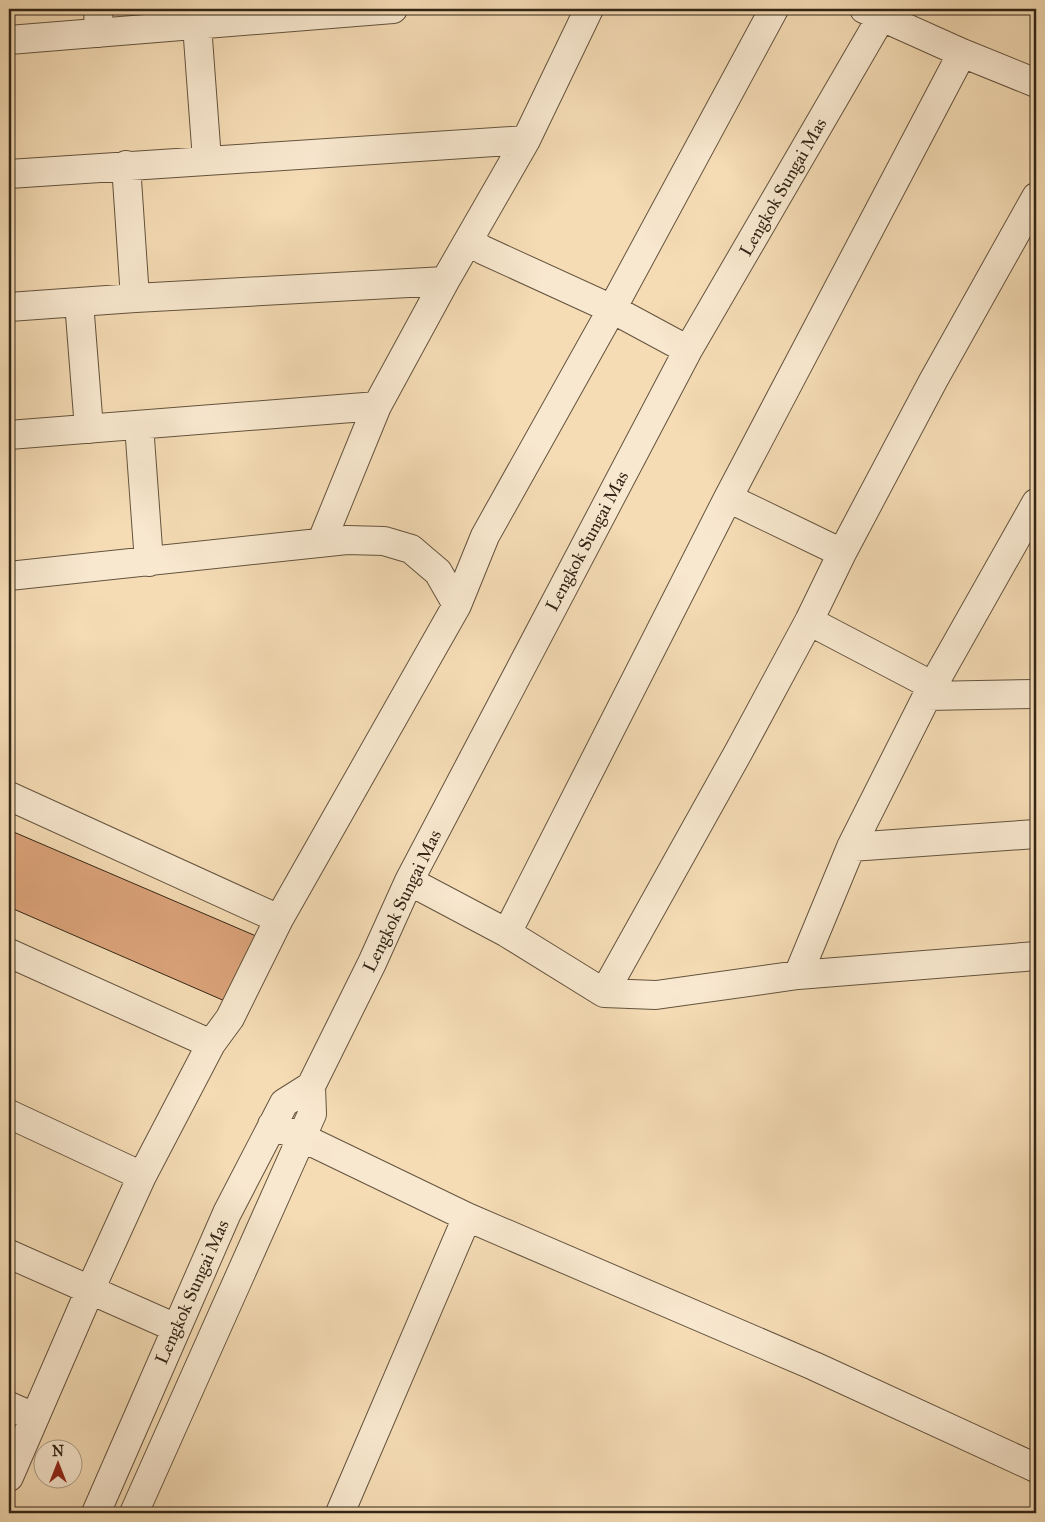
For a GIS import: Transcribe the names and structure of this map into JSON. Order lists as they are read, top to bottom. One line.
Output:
{"streets":{"street":["Lengkok Sungai Mas"]},"north":"top"}
